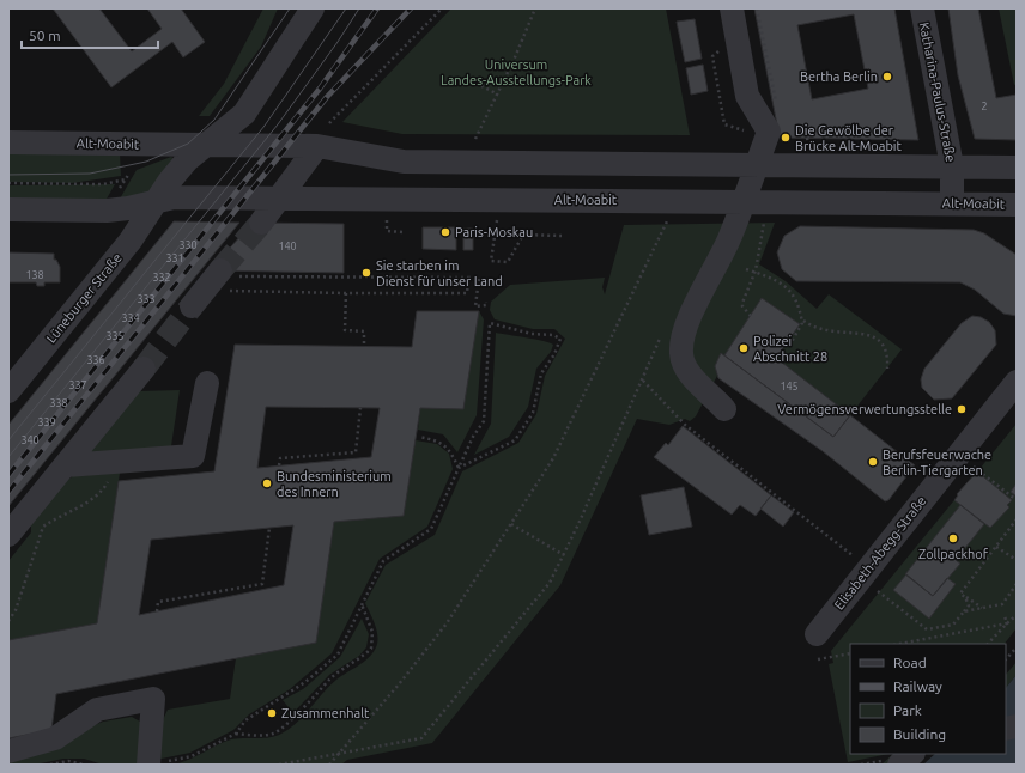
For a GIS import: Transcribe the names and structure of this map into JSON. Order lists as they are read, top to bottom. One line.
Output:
{"streets":{"street":["Katharina-Paulus-Straße","Alt-Moabit","Lüneburger Straße","Elisabeth-Abegg-Straße"]},"crossings":[["Katharina-Paulus-Straße","Alt-Moabit"],["Alt-Moabit","Lüneburger Straße"]],"parks":["Universum Landes-Ausstellungs-Park"],"places":["Bertha Berlin","Die Gewölbe der Brücke Alt-Moabit","Paris-Moskau","Sie starben im Dienst für unser Land","Polizei Abschnitt 28","Vermögensverwertungsstelle","Berufsfeuerwache Berlin-Tiergarten","Bundesministerium des Innern","Zollpackhof","Zusammenhalt"],"house_numbers":["2","330","140","331","138","332","333","334","335","336","337","145","338","339","340"],"legend":["Road","Railway","Park","Building"],"scale_bar":"50 m"}
